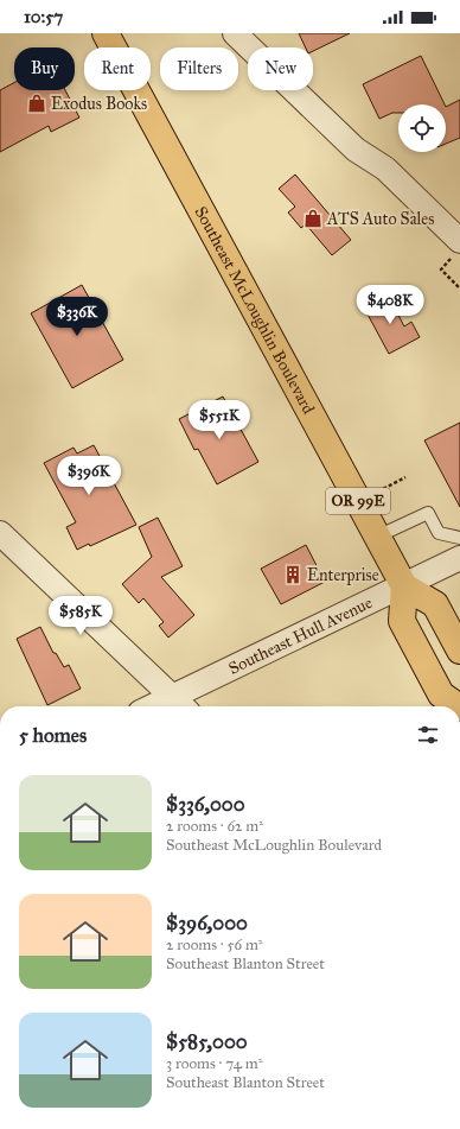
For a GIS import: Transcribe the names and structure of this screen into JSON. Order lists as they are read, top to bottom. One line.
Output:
{"streets":{"main road":["Southeast McLoughlin Boulevard","OR 99E"],"street":["Southeast Hull Avenue"]},"crossings":[["Southeast McLoughlin Boulevard","Southeast Hull Avenue"]],"places":{"shop":["Exodus Books","ATS Auto Sales"],"building":["Enterprise"]},"page":{"status":"10:57","chip":["Buy","Rent","Filters","New"],"price":["$408K","$336K","$551K","$396K","$585K"],"heading":"5 homes","list":[{"name":"$336,000","note":"2 rooms · 62 m² · Southeast McLoughlin Boulevard"},{"name":"$396,000","note":"2 rooms · 56 m² · Southeast Blanton Street"},{"name":"$585,000","note":"3 rooms · 74 m² · Southeast Blanton Street"}]}}
